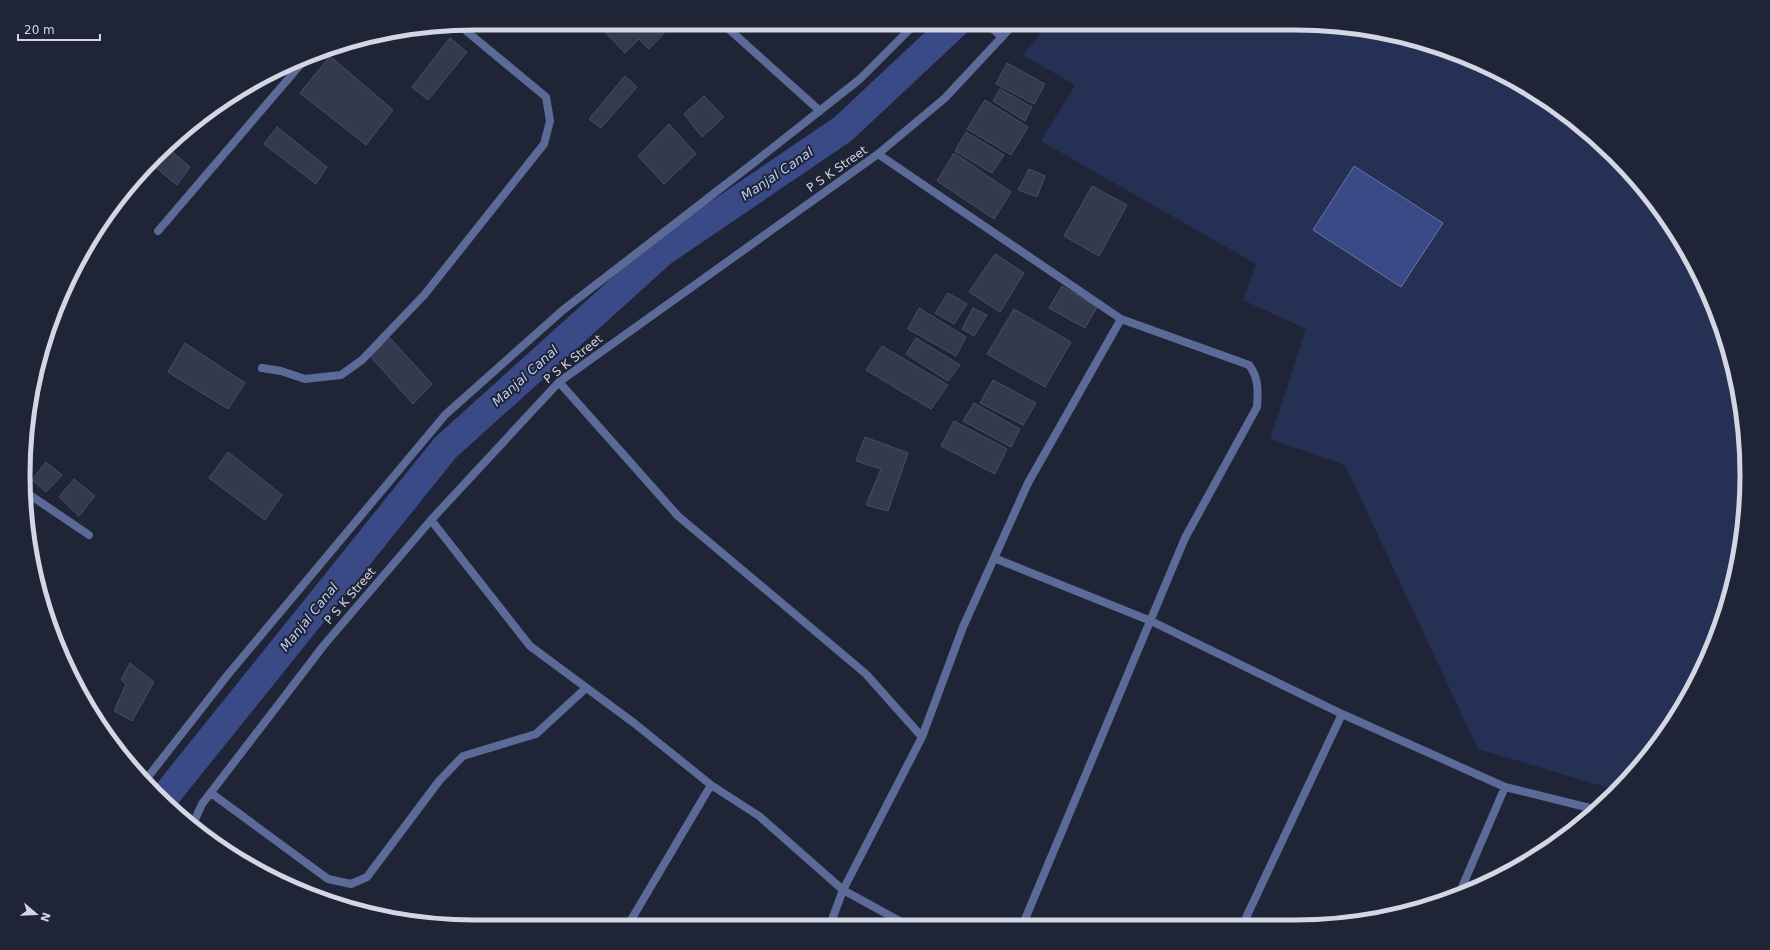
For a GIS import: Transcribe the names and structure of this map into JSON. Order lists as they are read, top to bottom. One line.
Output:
{"streets":{"street":["P S K Street"]},"water":["Manjal Canal"],"scale_bar":"20 m","north":"right"}
